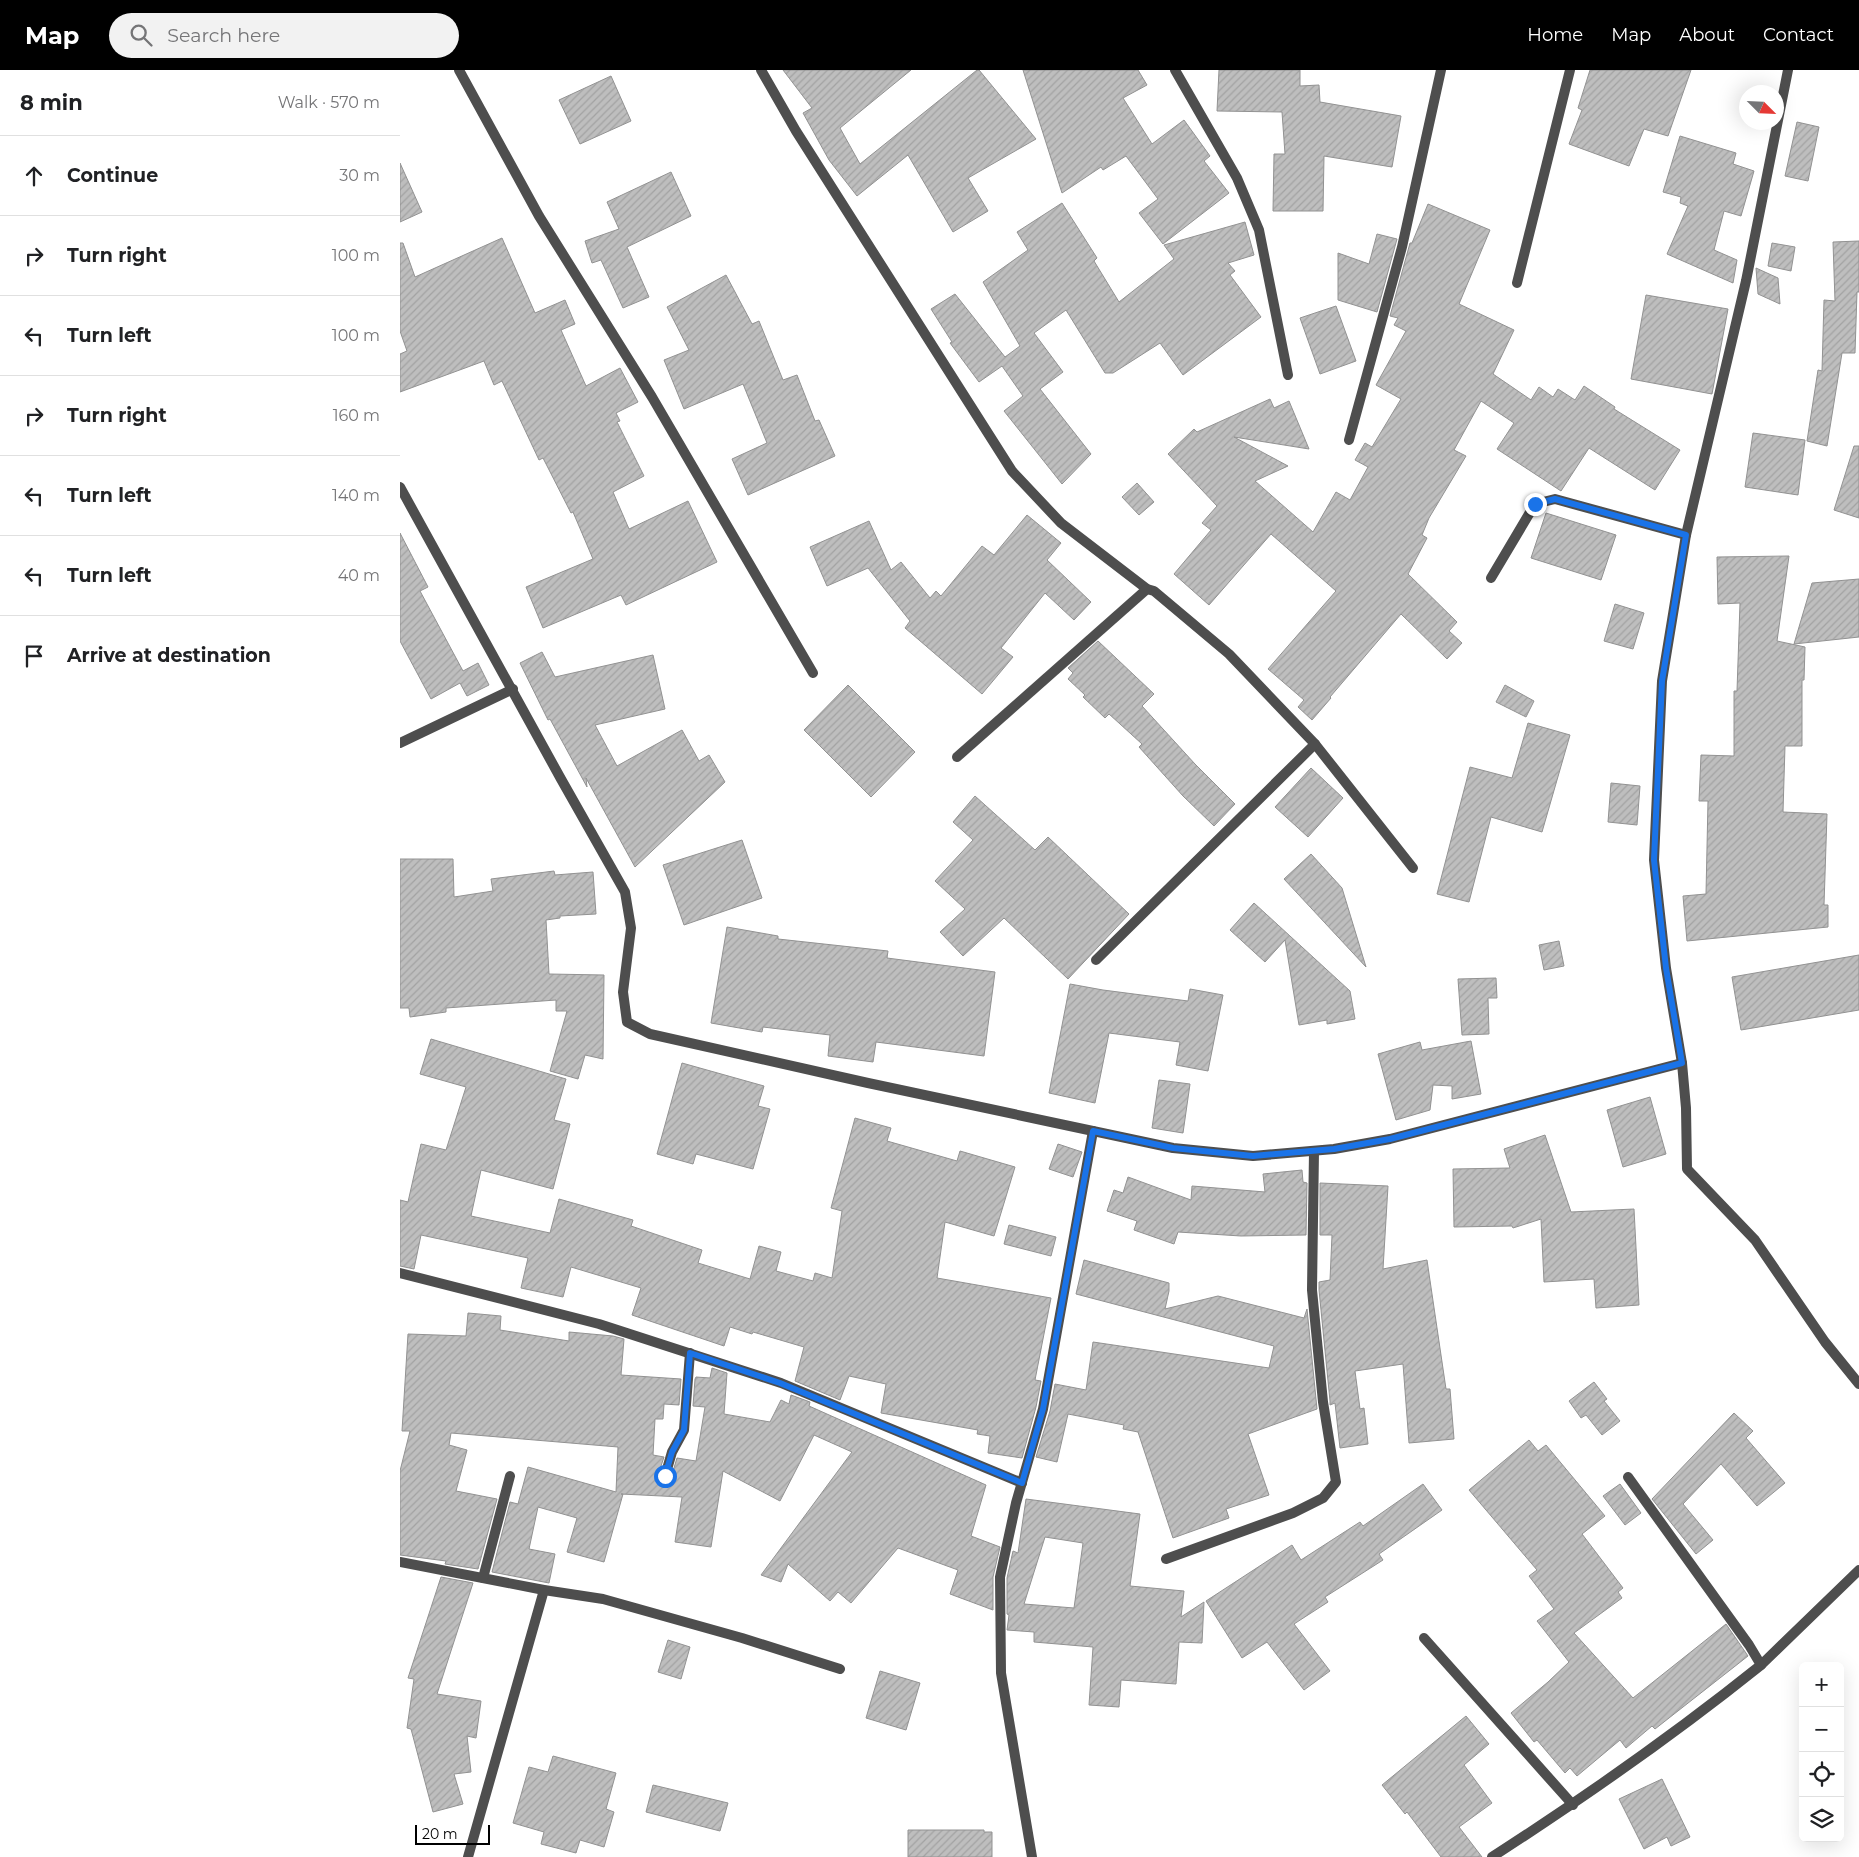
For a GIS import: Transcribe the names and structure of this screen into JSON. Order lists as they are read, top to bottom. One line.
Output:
{"scale_bar":"20 m","north":"bottom right","page":{"header":"Map","search":"Search here","nav":["Home","Map","About","Contact"],"heading":["8 min","Walk · 570 m"],"list":[["Continue","30 m"],["Turn right","100 m"],["Turn left","100 m"],["Turn right","160 m"],["Turn left","140 m"],["Turn left","40 m"],"Arrive at destination"],"map_buttons":["+","−"],"scale":"20 m"}}
